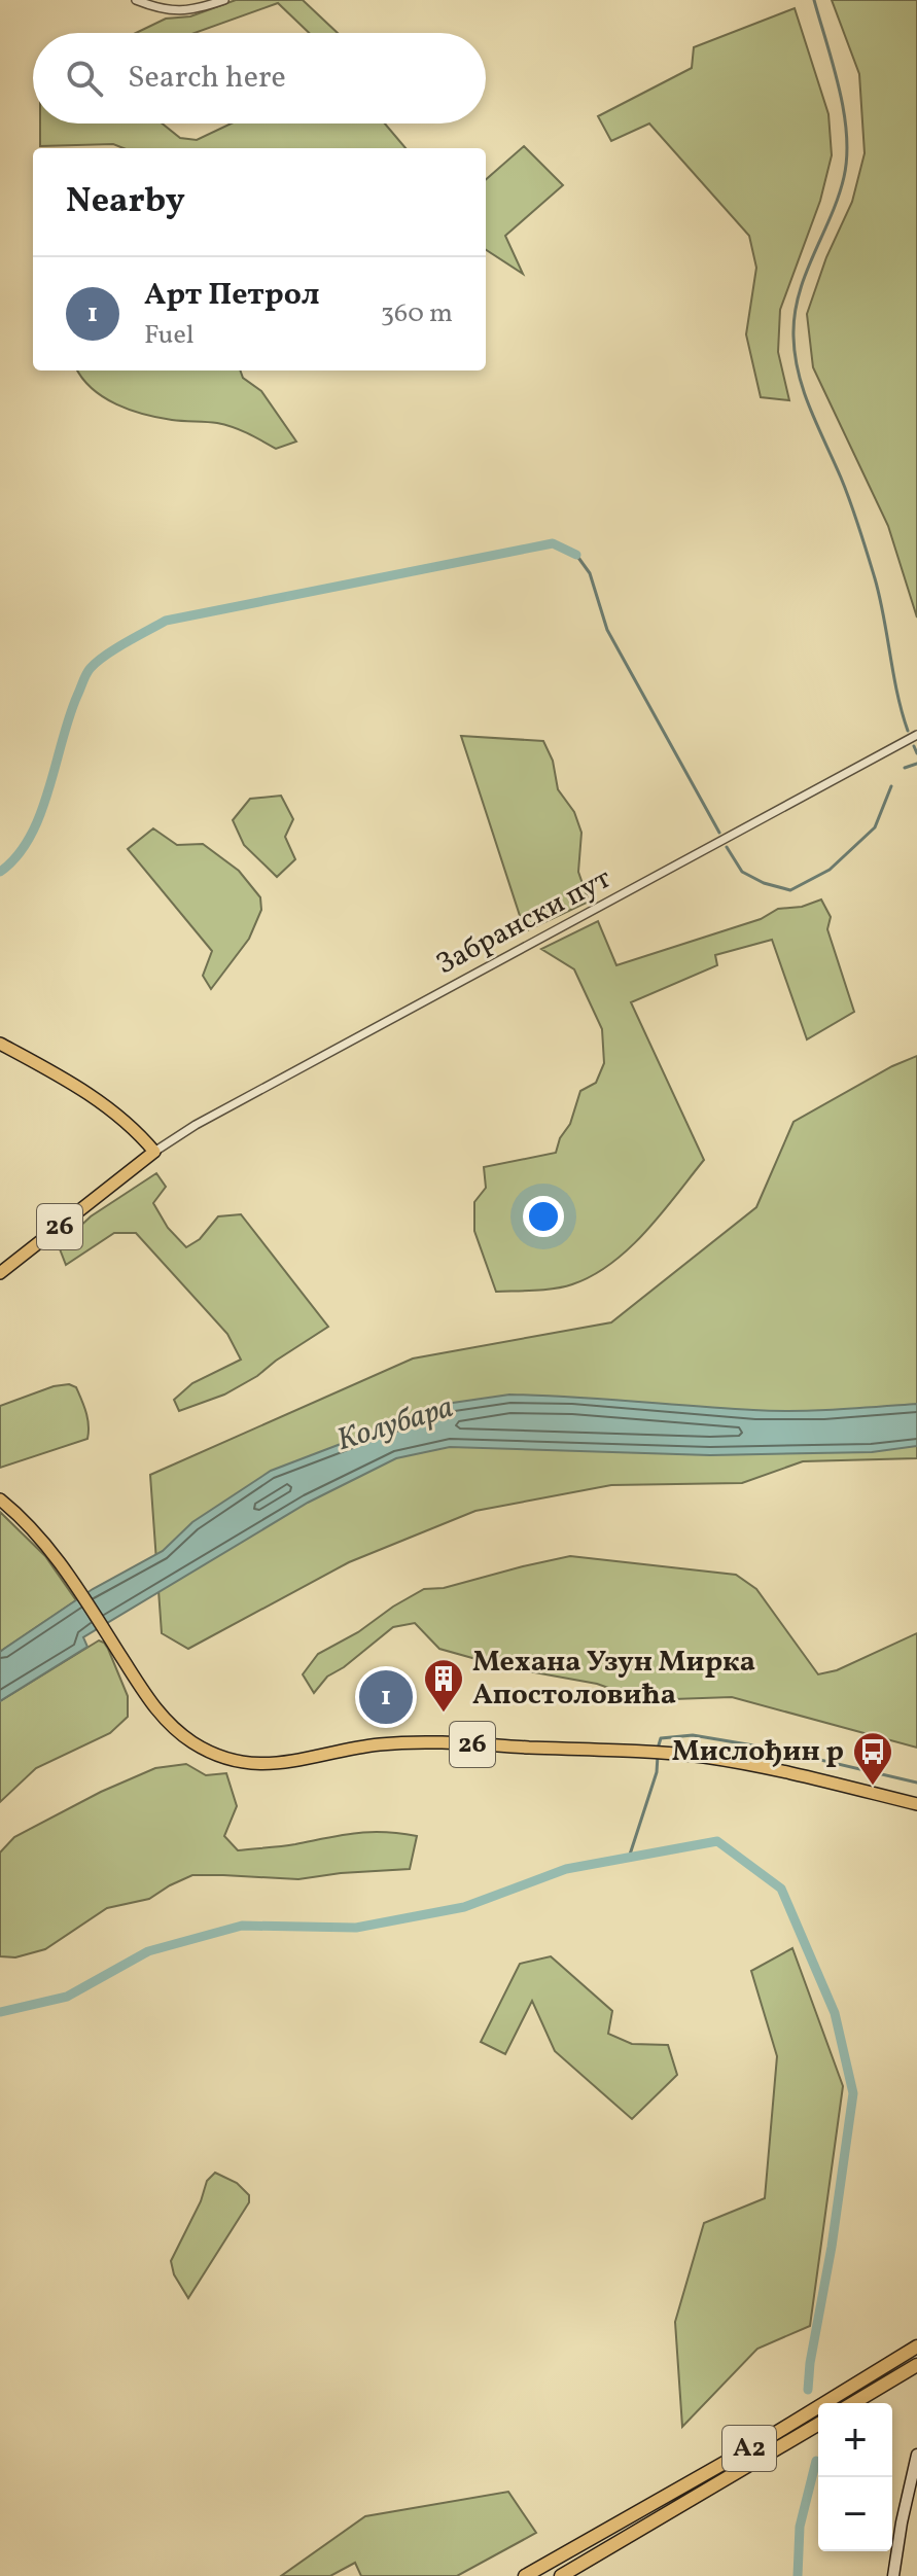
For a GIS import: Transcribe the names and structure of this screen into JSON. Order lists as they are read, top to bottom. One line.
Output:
{"streets":{"highway":["A2"],"main road":["26"],"street":["Забрански пут"]},"crossings":[["Забрански пут","26"]],"water":["Колубара"],"places":{"building":["Механа Узун Мирка Апостоловића"],"bus stop":["Мислођин р"]},"page":{"search":"Search here","heading":"Nearby","list":[{"mark":"1","name":"Арт Петрол","note":"Fuel","value":"360 m"}],"pins":"1","map_buttons":["+","−"]}}
